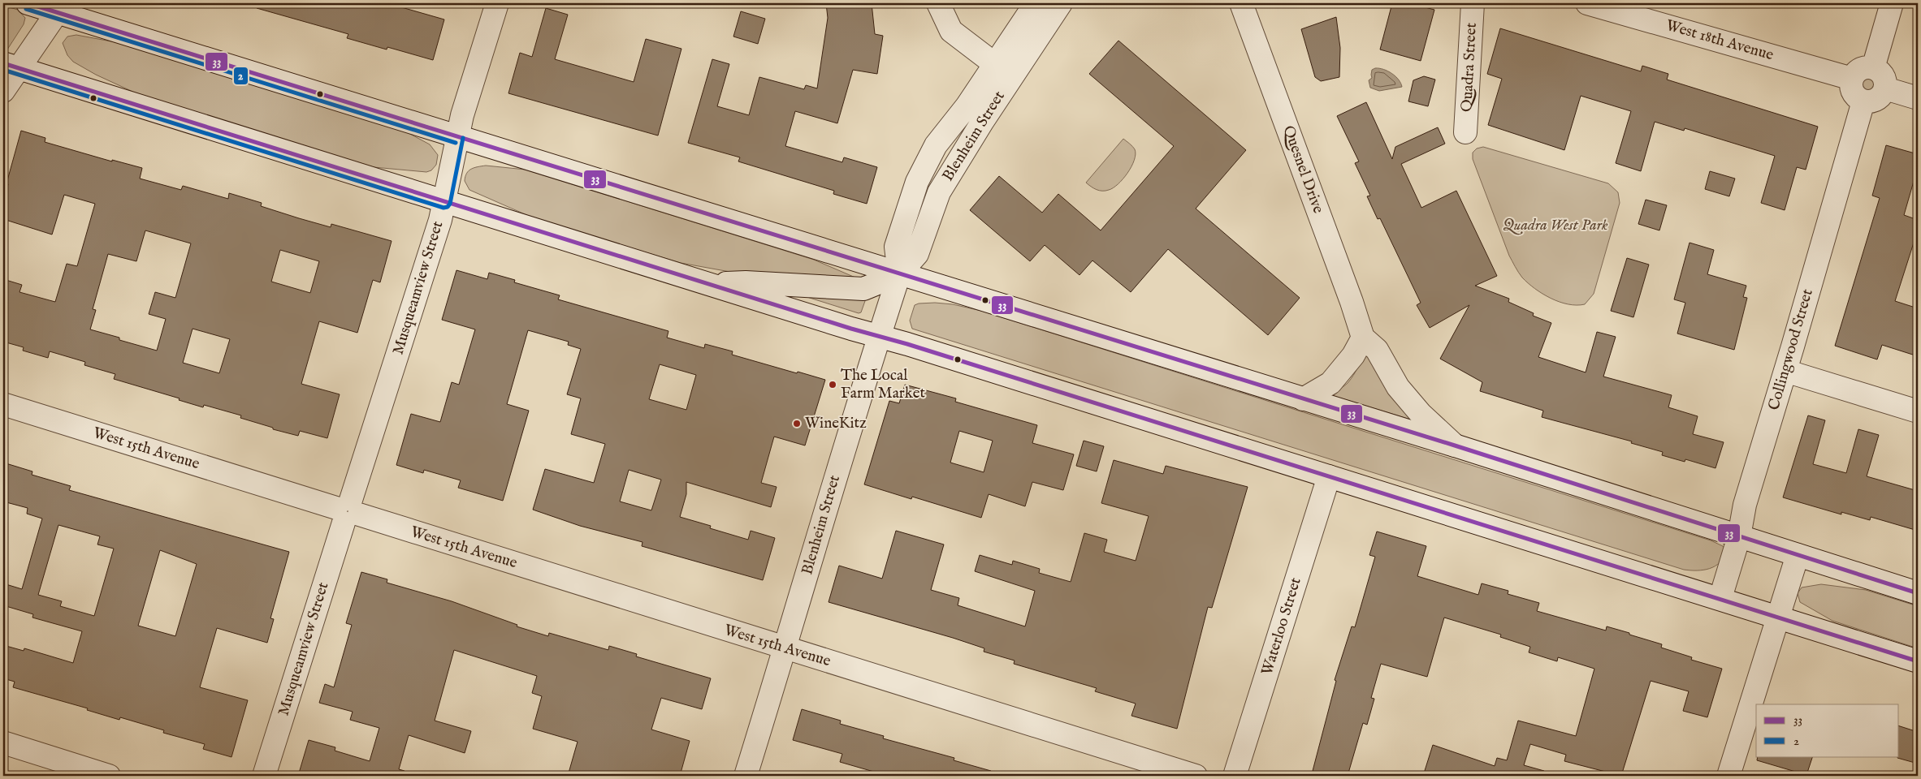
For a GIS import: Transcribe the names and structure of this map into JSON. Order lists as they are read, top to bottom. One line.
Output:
{"streets":{"street":["West 18th Avenue","Quadra Street","Blenheim Street","Quesnel Drive","Musqueamview Street","Collingwood Street","West 15th Avenue","Waterloo Street"]},"crossings":[["West 18th Avenue","Collingwood Street"],["Blenheim Street","West 15th Avenue"],["Musqueamview Street","West 15th Avenue"]],"parks":["Quadra West Park"],"places":["The Local Farm Market","WineKitz"],"lines":["transit line 33","transit line 2"],"legend":["33","2"]}
